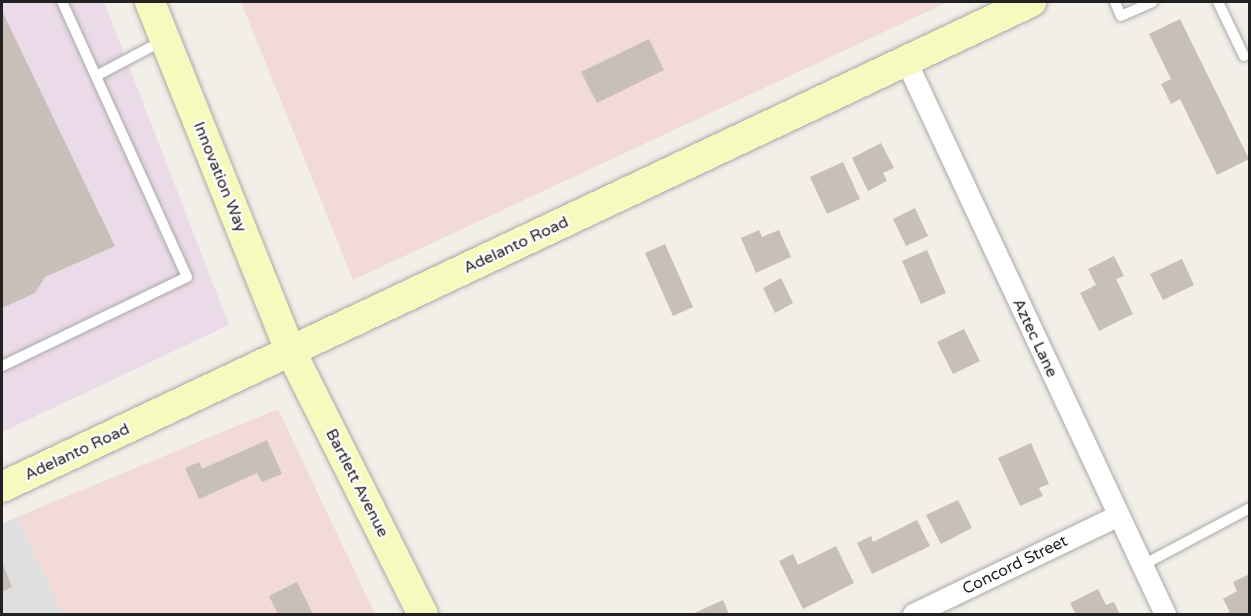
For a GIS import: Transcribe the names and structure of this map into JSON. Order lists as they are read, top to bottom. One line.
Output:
{"streets":{"street":["Innovation Way","Adelanto Road","Aztec Lane","Bartlett Avenue","Concord Street"]},"crossings":[["Innovation Way","Adelanto Road"],["Innovation Way","Bartlett Avenue"],["Adelanto Road","Aztec Lane"],["Adelanto Road","Bartlett Avenue"],["Aztec Lane","Concord Street"]]}
